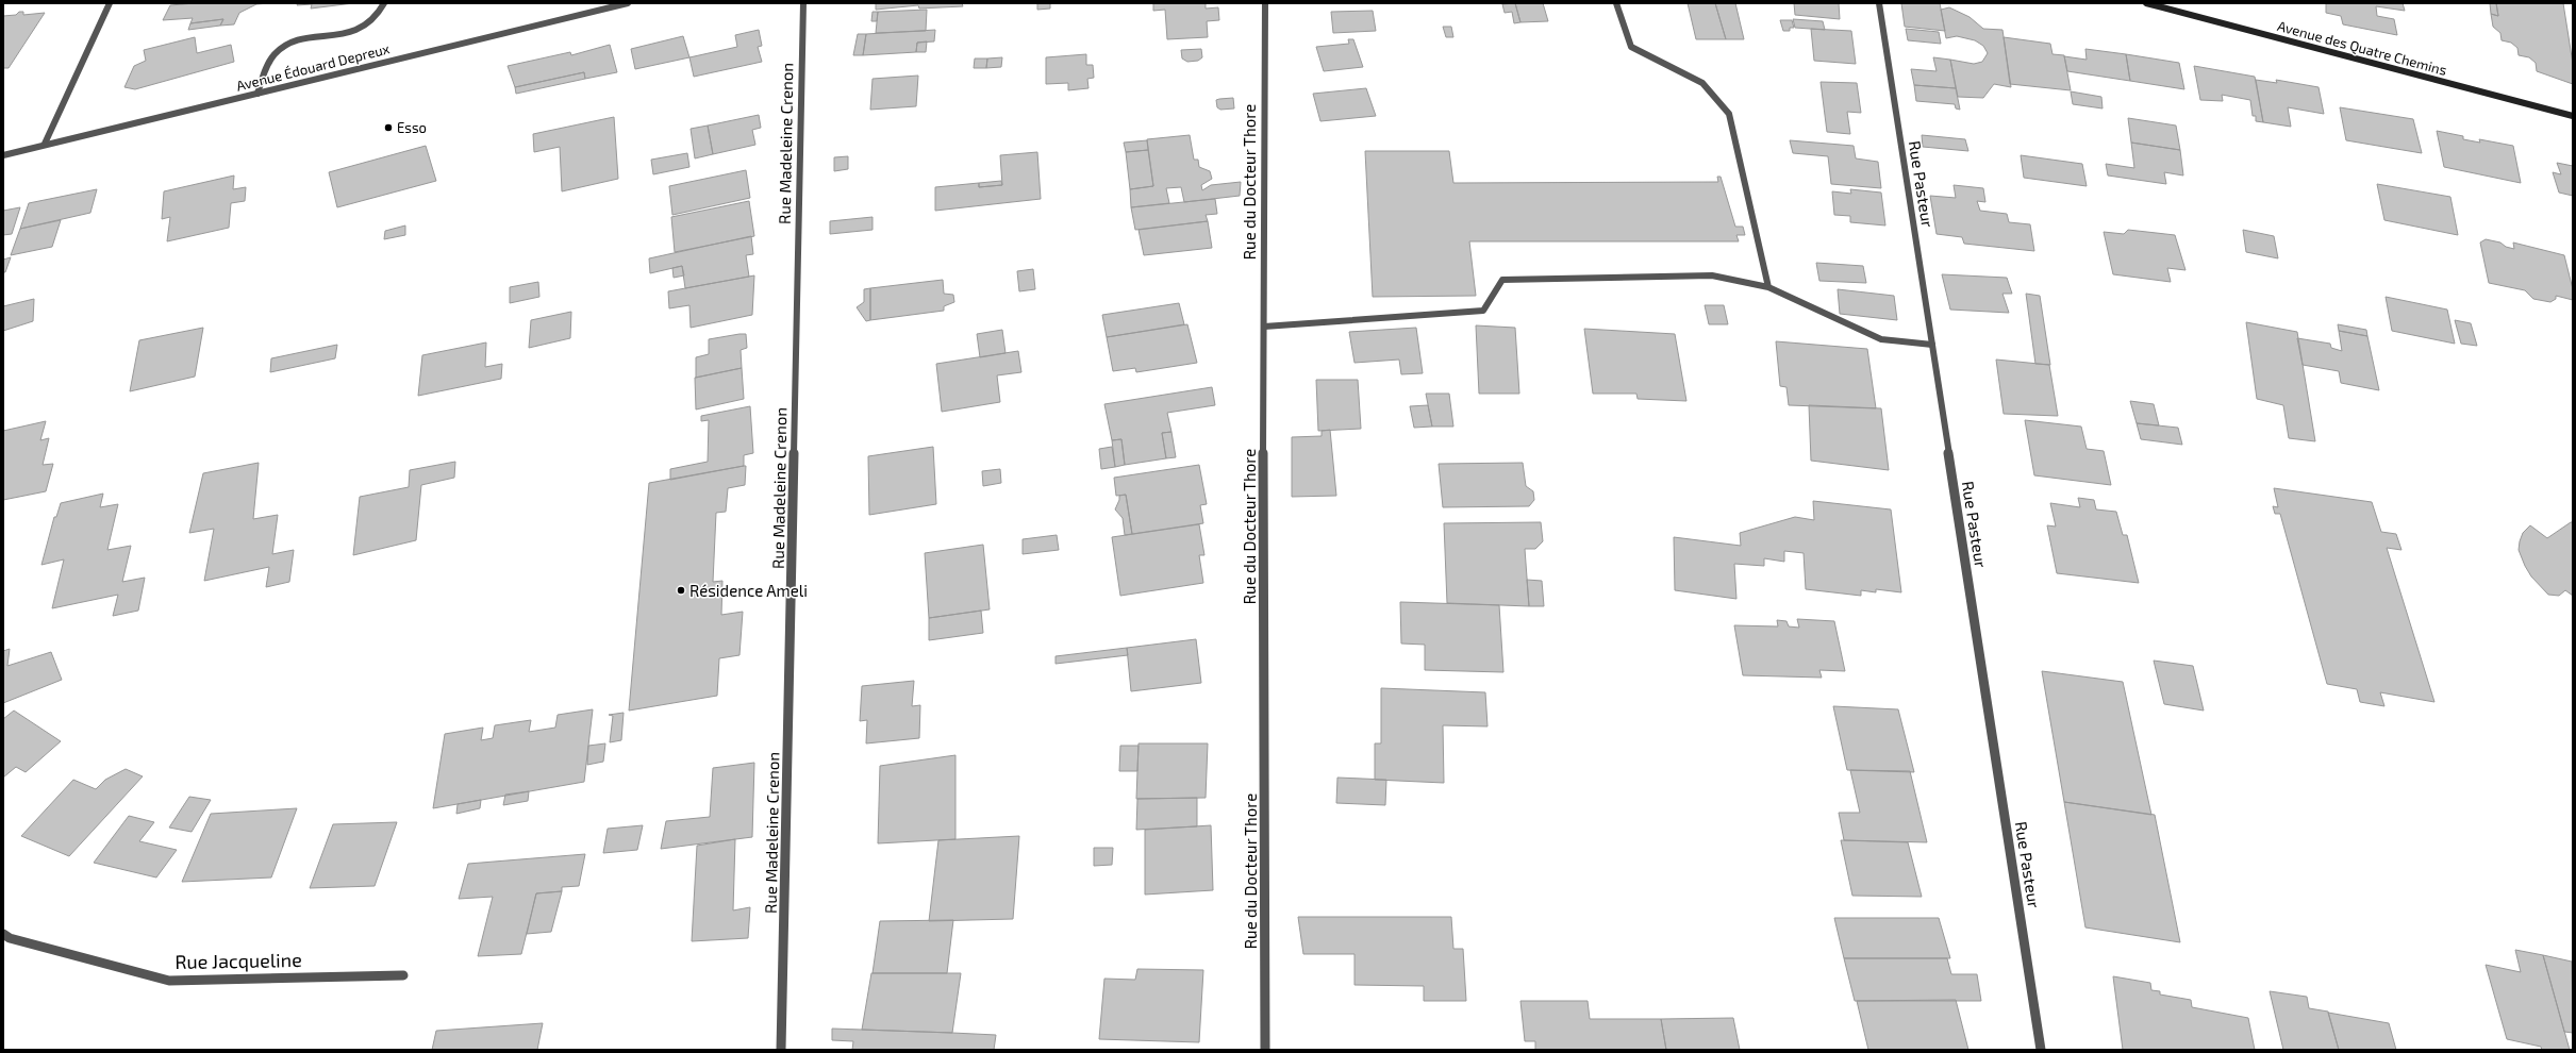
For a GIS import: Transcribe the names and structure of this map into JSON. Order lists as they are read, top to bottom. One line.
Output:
{"streets":{"main road":["Avenue des Quatre Chemins"],"street":["Avenue Édouard Depreux","Rue Madeleine Crenon","Rue du Docteur Thore","Rue Pasteur","Rue Jacqueline"]},"places":["Esso","Résidence Ameli"]}
